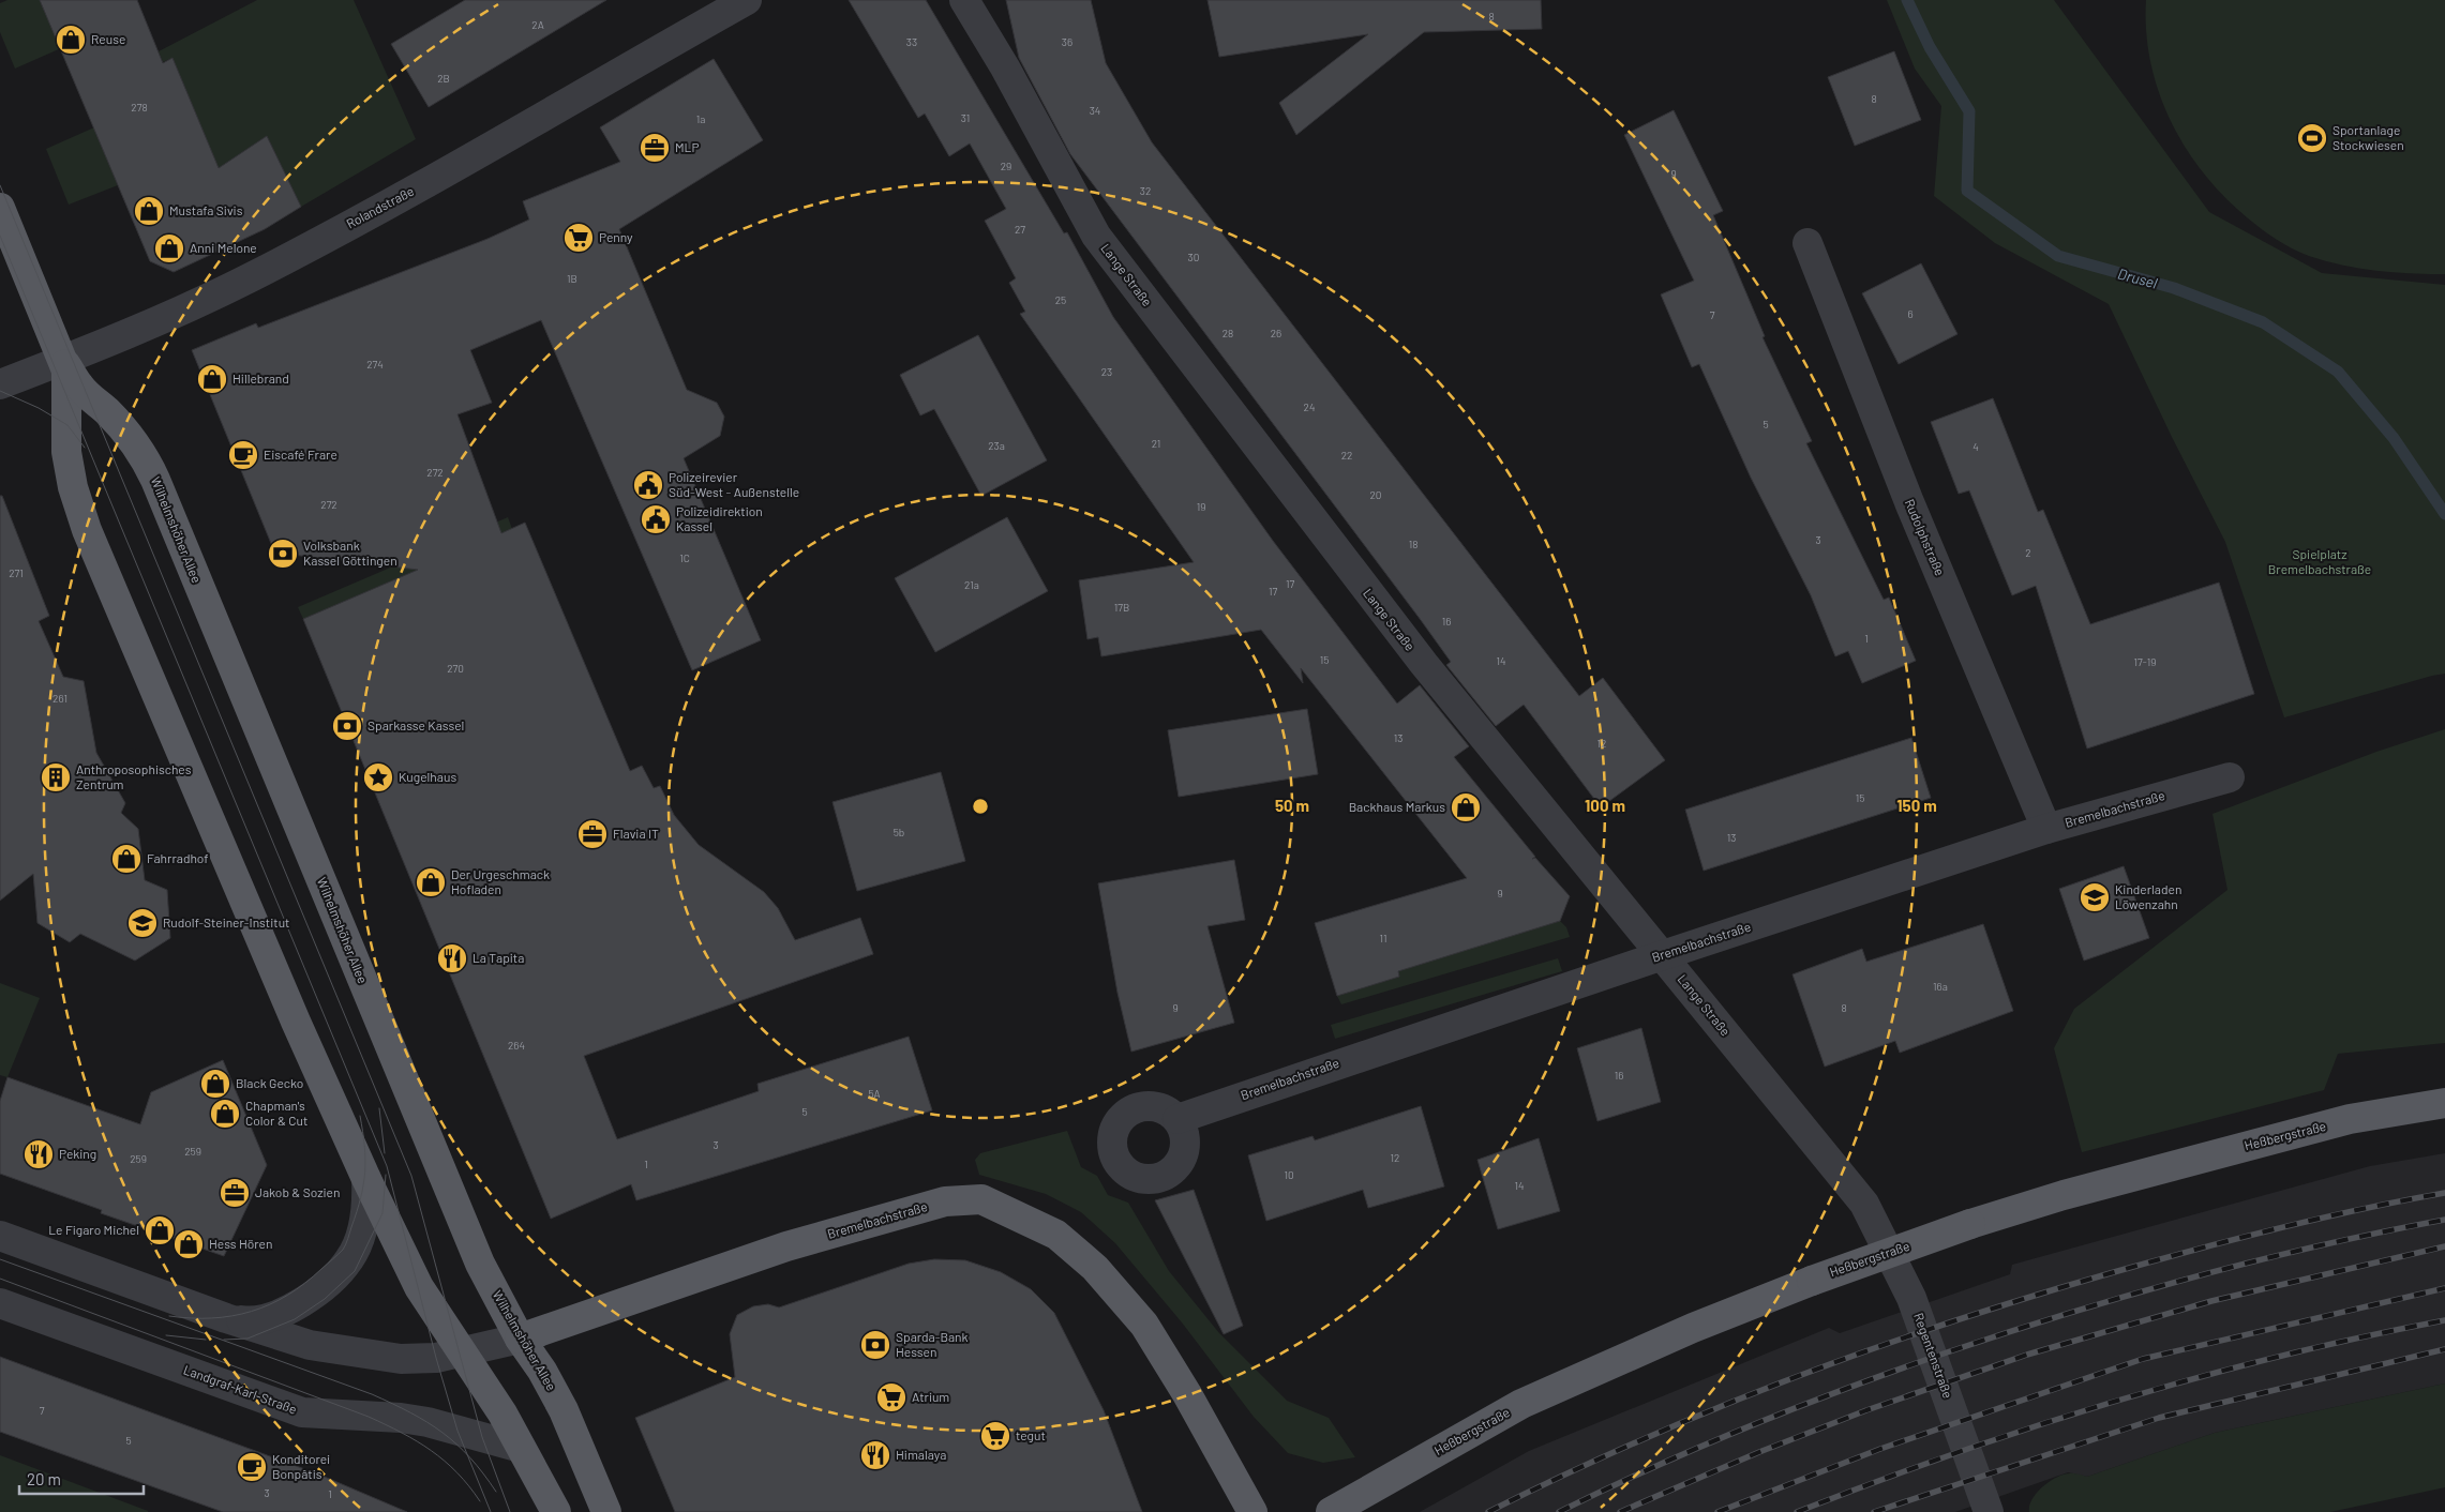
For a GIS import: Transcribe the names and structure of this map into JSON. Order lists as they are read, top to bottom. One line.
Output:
{"streets":{"main road":["Wilhelmshöher Allee","Bremelbachstraße","Heßbergstraße"],"street":["Rolandstraße","Lange Straße","Rudolphstraße","Regentenstraße","Landgraf-Karl-Straße"]},"crossings":[["Rolandstraße","Wilhelmshöher Allee"],["Lange Straße","Bremelbachstraße"],["Lange Straße","Regentenstraße"],["Wilhelmshöher Allee","Bremelbachstraße"],["Wilhelmshöher Allee","Landgraf-Karl-Straße"],["Rudolphstraße","Bremelbachstraße"]],"water":["Drusel"],"parks":["Spielplatz Bremelbachstraße"],"places":{"shop":["Reuse","Mustafa Sivis","Anni Melone","Hillebrand","Backhaus Markus","Fahrradhof","Der Urgeschmack Hofladen","Black Gecko","Chapman's Color & Cut","Le Figaro Michel","Hess Hören"],"sports":["Sportanlage Stockwiesen"],"office":["MLP","Flavia IT","Jakob & Sozien"],"supermarket":["Penny","Atrium","tegut"],"cafe":["Eiscafé Frare","Konditorei Bonpâtis"],"public building":["Polizeirevier Süd-West - Außenstelle","Polizeidirektion Kassel"],"bank":["Volksbank Kassel Göttingen","Sparkasse Kassel","Sparda-Bank Hessen"],"building":["Anthroposophisches Zentrum"],"place":["Kugelhaus"],"school or university":["Kinderladen Löwenzahn","Rudolf-Steiner-Institut"],"restaurant":["La Tapita","Peking","Himalaya"]},"house_numbers":["8","2A","33","36","2B","8","278","34","31","1a","29","9","32","27","30","1B","25","6","7","28","26","274","23","24","5","21","23a","4","22","272","20","272","19","3","18","2","1C","271","17","21a","17","17B","16","1","15","14","17-19","270","261","13","12","15","5b","13","9","11","16a","9","8","264","16","5A","5","3","259","12","259","1","10","14","7","5","3","1"],"scale_bar":"20 m","rings":["50 m","100 m","150 m"]}
